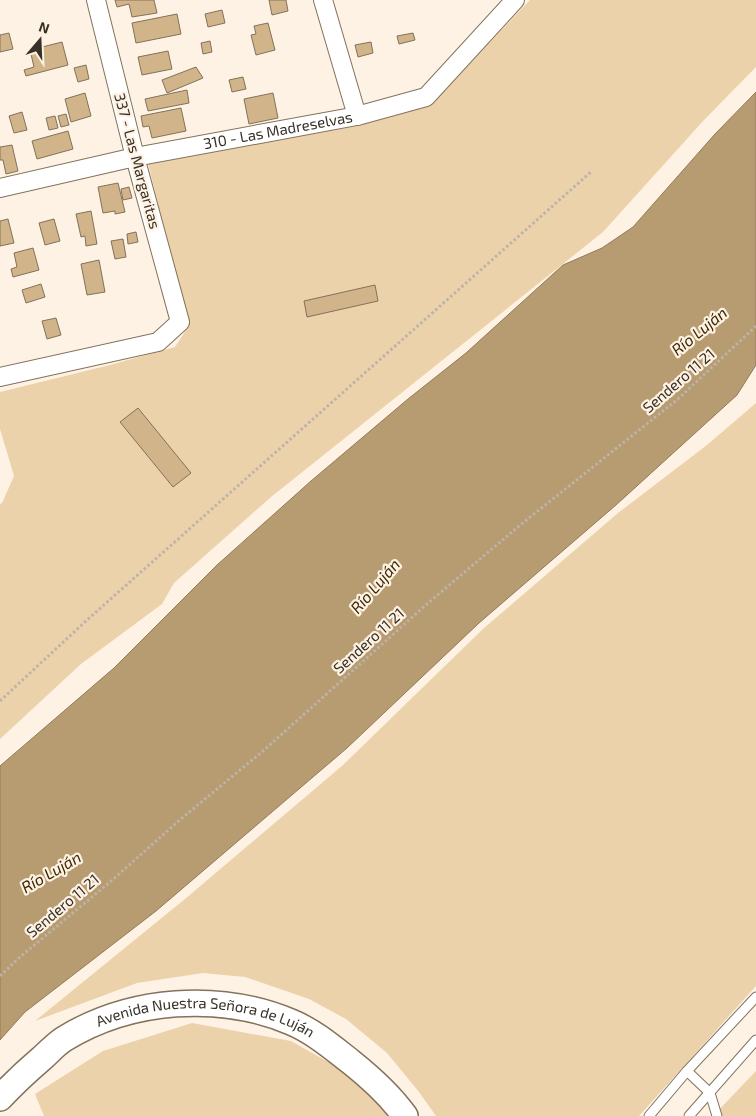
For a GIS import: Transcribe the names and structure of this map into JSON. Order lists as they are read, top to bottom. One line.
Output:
{"streets":{"main road":["Avenida Nuestra Señora de Luján"],"street":["310 - Las Madreselvas","337 - Las Margaritas"],"path":["Sendero 11 21"]},"crossings":[["310 - Las Madreselvas","337 - Las Margaritas"]],"water":["Río Luján"],"north":"top"}
